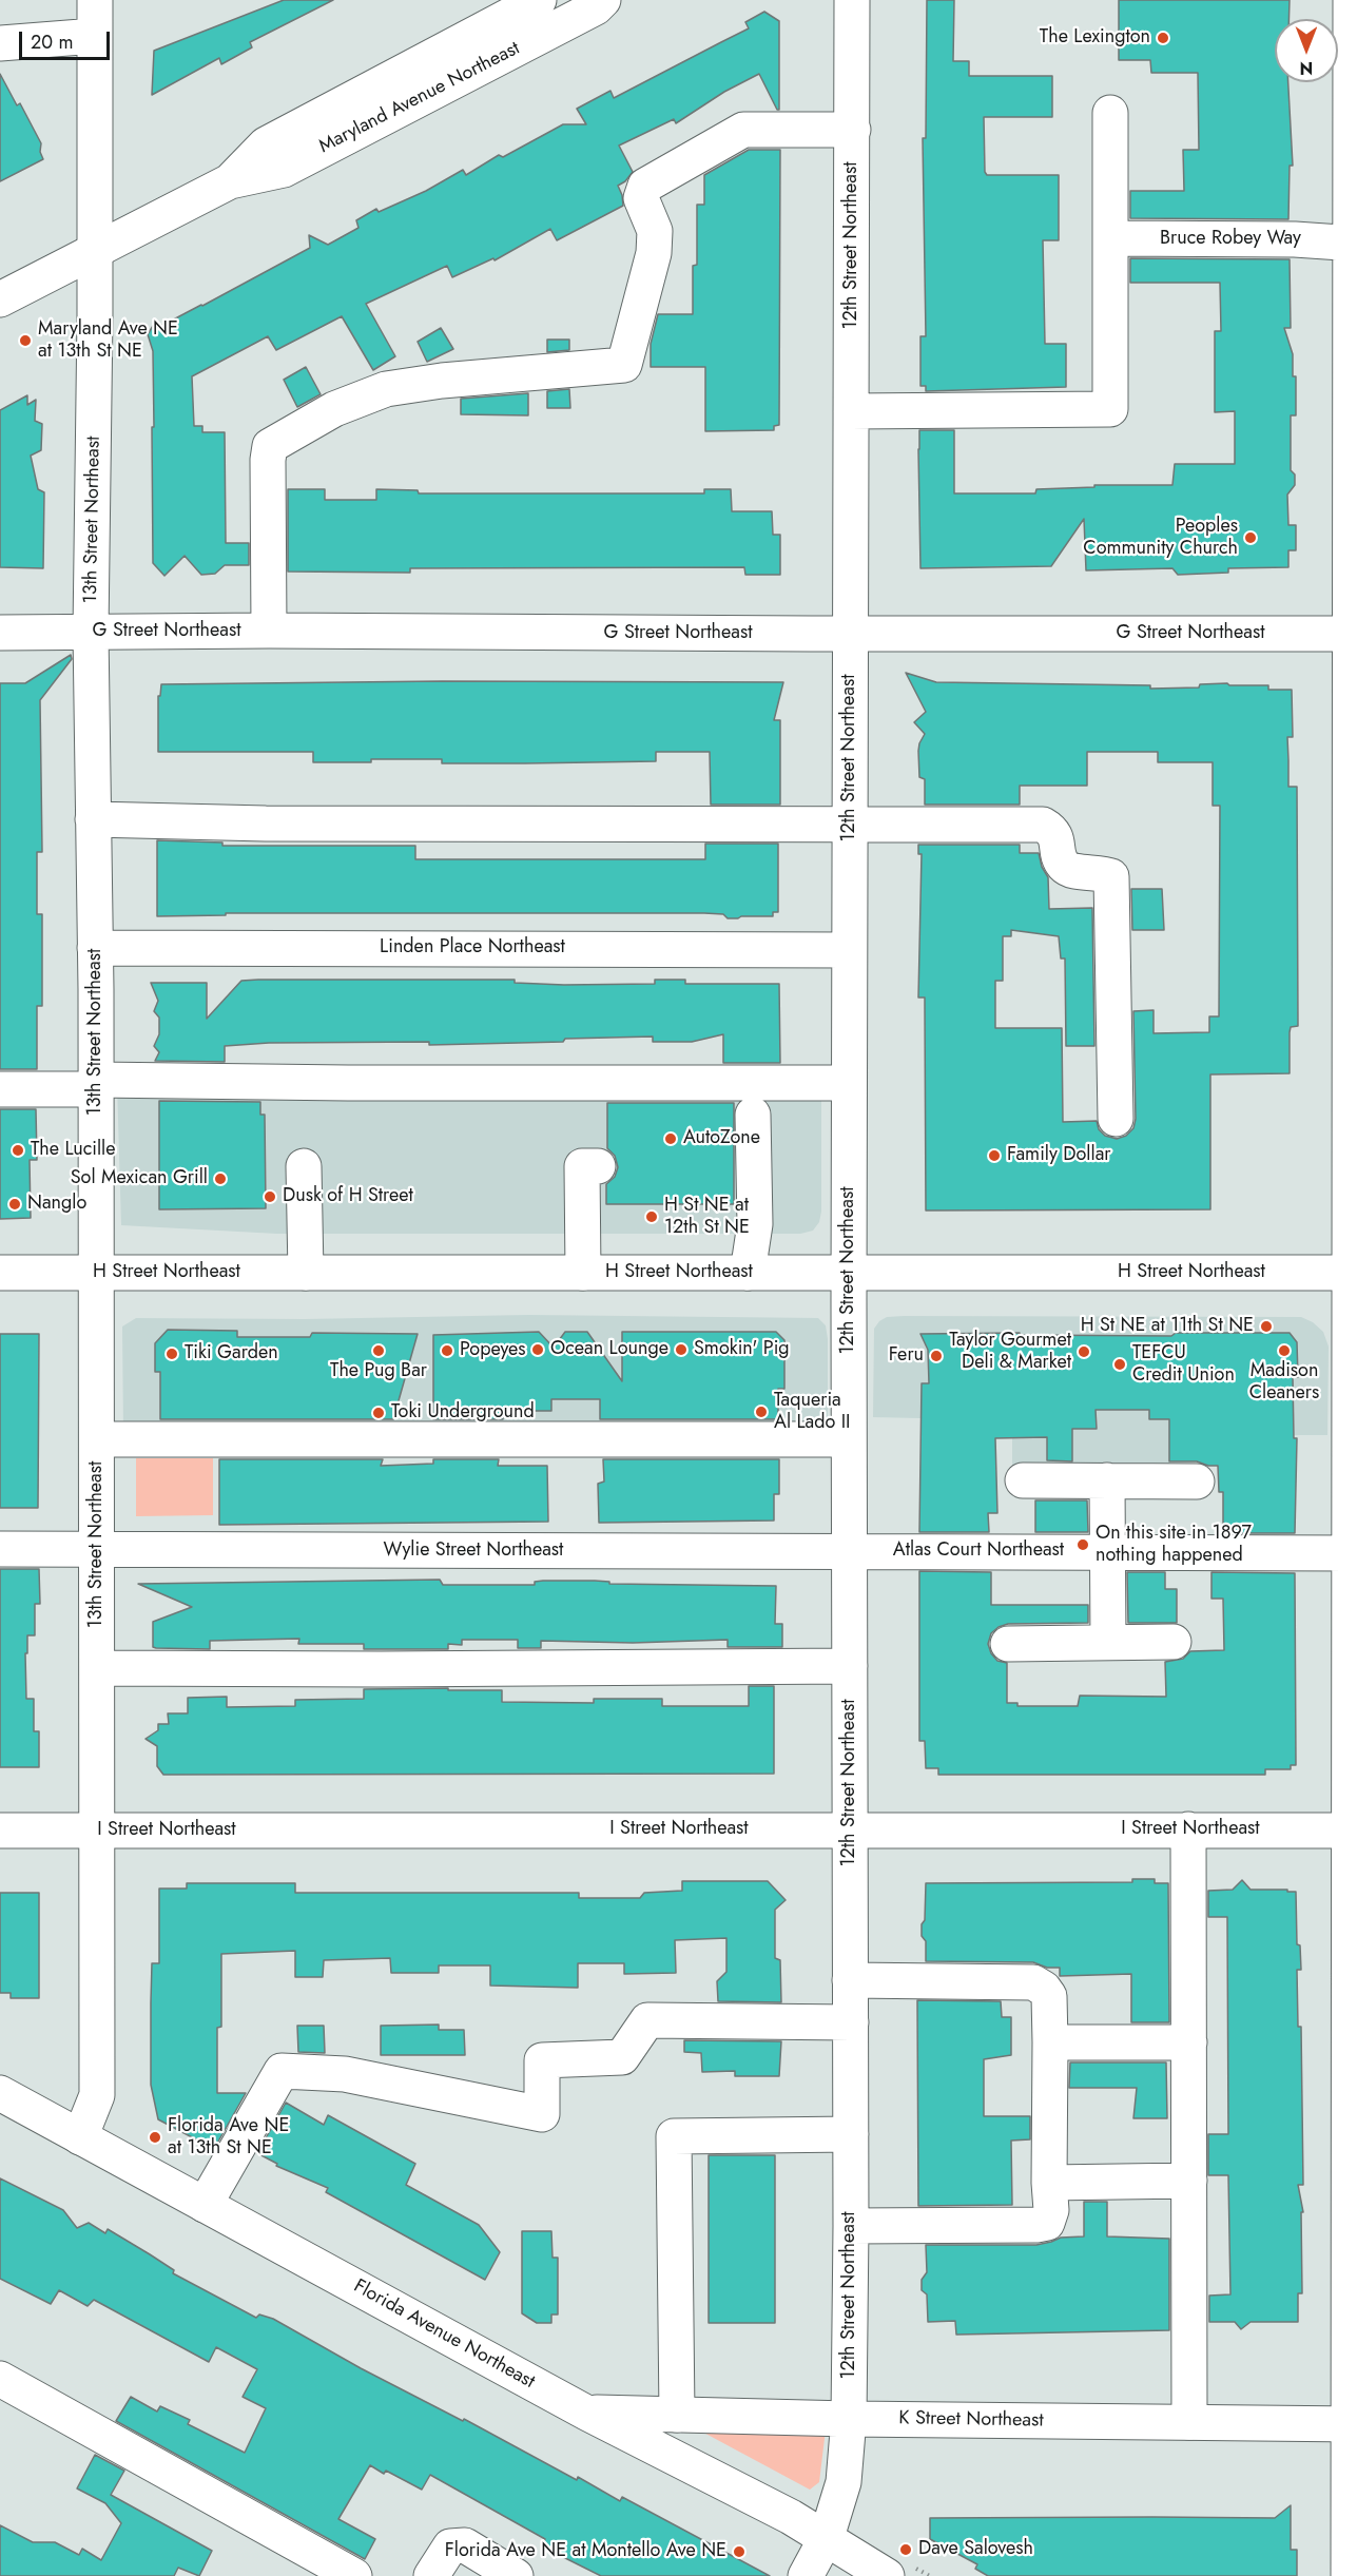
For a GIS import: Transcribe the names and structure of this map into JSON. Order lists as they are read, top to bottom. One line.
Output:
{"streets":{"street":["Maryland Avenue Northeast","Bruce Robey Way","12th Street Northeast","13th Street Northeast","G Street Northeast","Linden Place Northeast","H Street Northeast","Wylie Street Northeast","Atlas Court Northeast","I Street Northeast","Florida Avenue Northeast","K Street Northeast"]},"crossings":[["Maryland Avenue Northeast","13th Street Northeast"],["12th Street Northeast","G Street Northeast"],["12th Street Northeast","Linden Place Northeast"],["12th Street Northeast","H Street Northeast"],["12th Street Northeast","Wylie Street Northeast"],["12th Street Northeast","Atlas Court Northeast"],["12th Street Northeast","I Street Northeast"],["12th Street Northeast","Florida Avenue Northeast"],["12th Street Northeast","K Street Northeast"],["13th Street Northeast","G Street Northeast"],["13th Street Northeast","Linden Place Northeast"],["13th Street Northeast","H Street Northeast"],["13th Street Northeast","Wylie Street Northeast"],["13th Street Northeast","I Street Northeast"],["13th Street Northeast","Florida Avenue Northeast"],["Wylie Street Northeast","Atlas Court Northeast"],["Florida Avenue Northeast","K Street Northeast"]],"places":["The Lexington","Maryland Ave NE at 13th St NE","Peoples Community Church","AutoZone","The Lucille","Family Dollar","Sol Mexican Grill","Dusk of H Street","Nanglo","H St NE at 12th St NE","H St NE at 11th St NE","Ocean Lounge","Smokin' Pig","The Pug Bar","Popeyes","Madison Cleaners","Taylor Gourmet Deli & Market","Tiki Garden","Feru","TEFCU Credit Union","Taqueria Al Lado II","Toki Underground","On this site in 1897 nothing happened","Florida Ave NE at 13th St NE","Dave Salovesh","Florida Ave NE at Montello Ave NE"],"scale_bar":"20 m","north":"bottom"}
